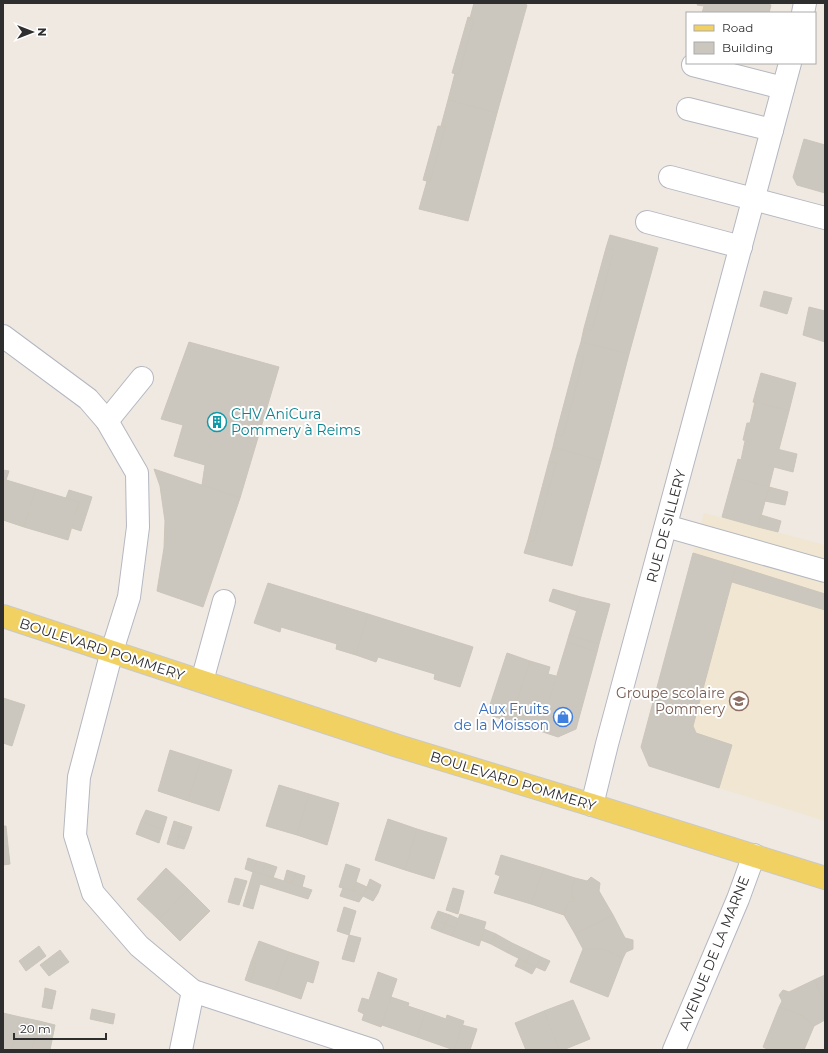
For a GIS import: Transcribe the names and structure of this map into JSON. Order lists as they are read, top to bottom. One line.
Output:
{"streets":{"main road":["BOULEVARD POMMERY"],"street":["RUE DE SILLERY","AVENUE DE LA MARNE"]},"crossings":[["RUE DE SILLERY","BOULEVARD POMMERY"],["BOULEVARD POMMERY","AVENUE DE LA MARNE"]],"places":{"building":["CHV AniCura Pommery à Reims"],"school or university":["Groupe scolaire Pommery"],"shop":["Aux Fruits de la Moisson"]},"legend":["Road","Building"],"scale_bar":"20 m","north":"right"}
